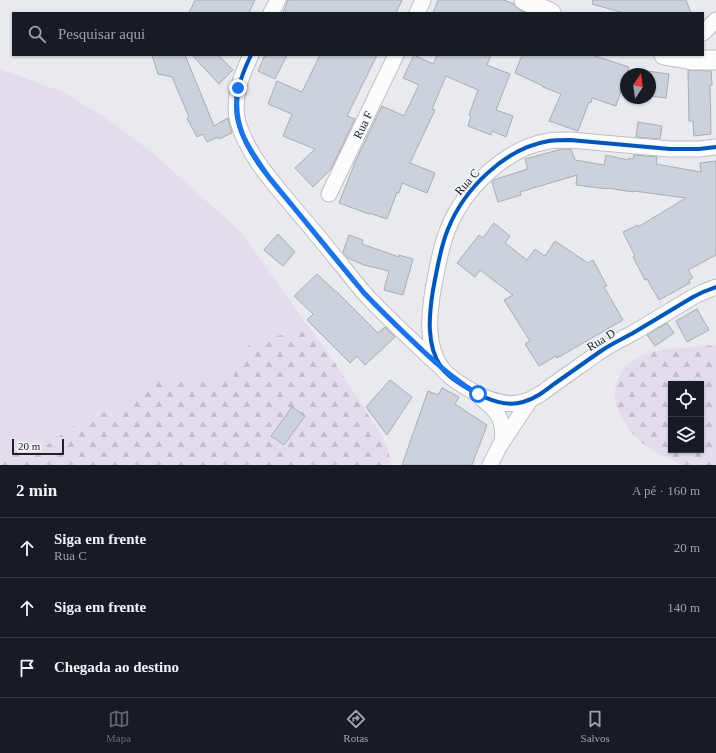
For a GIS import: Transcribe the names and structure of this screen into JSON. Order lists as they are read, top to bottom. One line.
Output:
{"streets":{"street":["Rua F","Rua C","Rua D"]},"crossings":[["Rua C","Rua D"]],"scale_bar":"20 m","north":"top","page":{"search":"Pesquisar aqui","scale":"20 m","heading":["2 min","A pé · 160 m"],"list":[["Siga em frente","Rua C","20 m"],["Siga em frente","140 m"],"Chegada ao destino"],"nav":["Mapa","Rotas","Salvos"]}}
